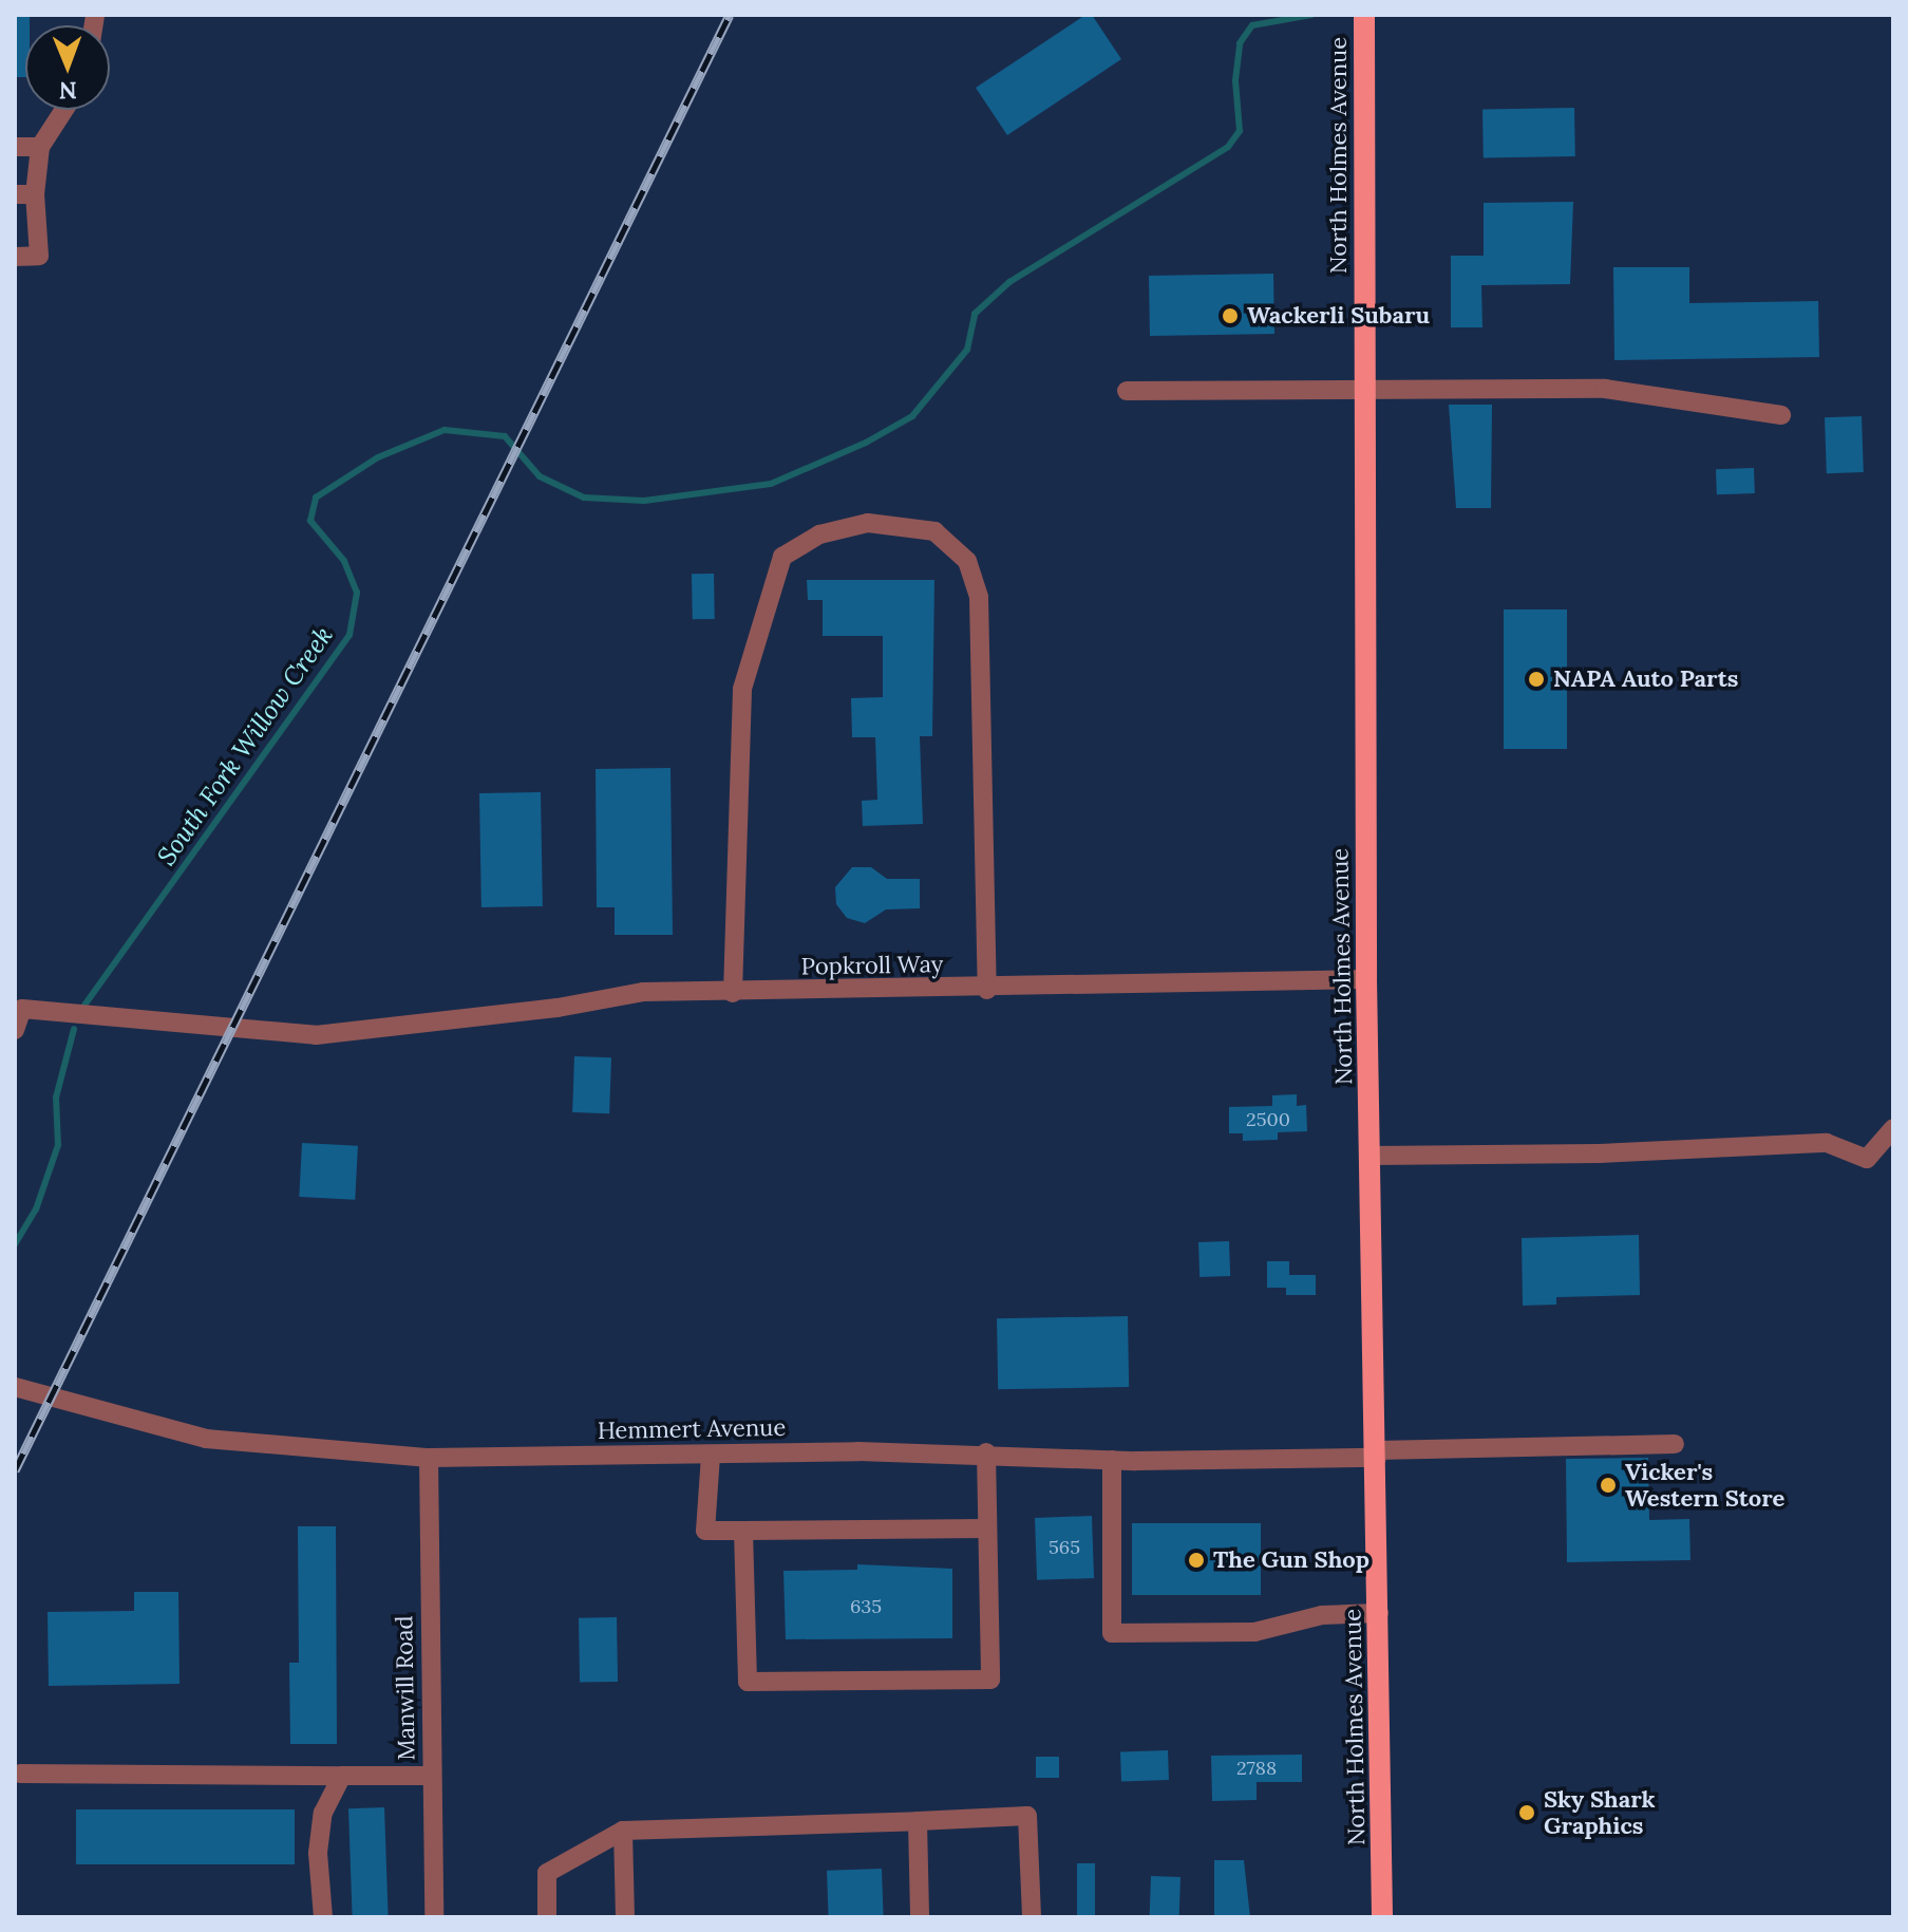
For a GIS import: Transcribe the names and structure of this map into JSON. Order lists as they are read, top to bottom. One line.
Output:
{"streets":{"main road":["North Holmes Avenue"],"street":["Popkroll Way","Hemmert Avenue","Manwill Road"]},"crossings":[["North Holmes Avenue","Popkroll Way"],["North Holmes Avenue","Hemmert Avenue"],["Hemmert Avenue","Manwill Road"]],"water":["South Fork Willow Creek"],"places":["Wackerli Subaru","NAPA Auto Parts","Vicker's Western Store","The Gun Shop","Sky Shark Graphics"],"house_numbers":["2500","565","635","2788"],"north":"bottom"}
